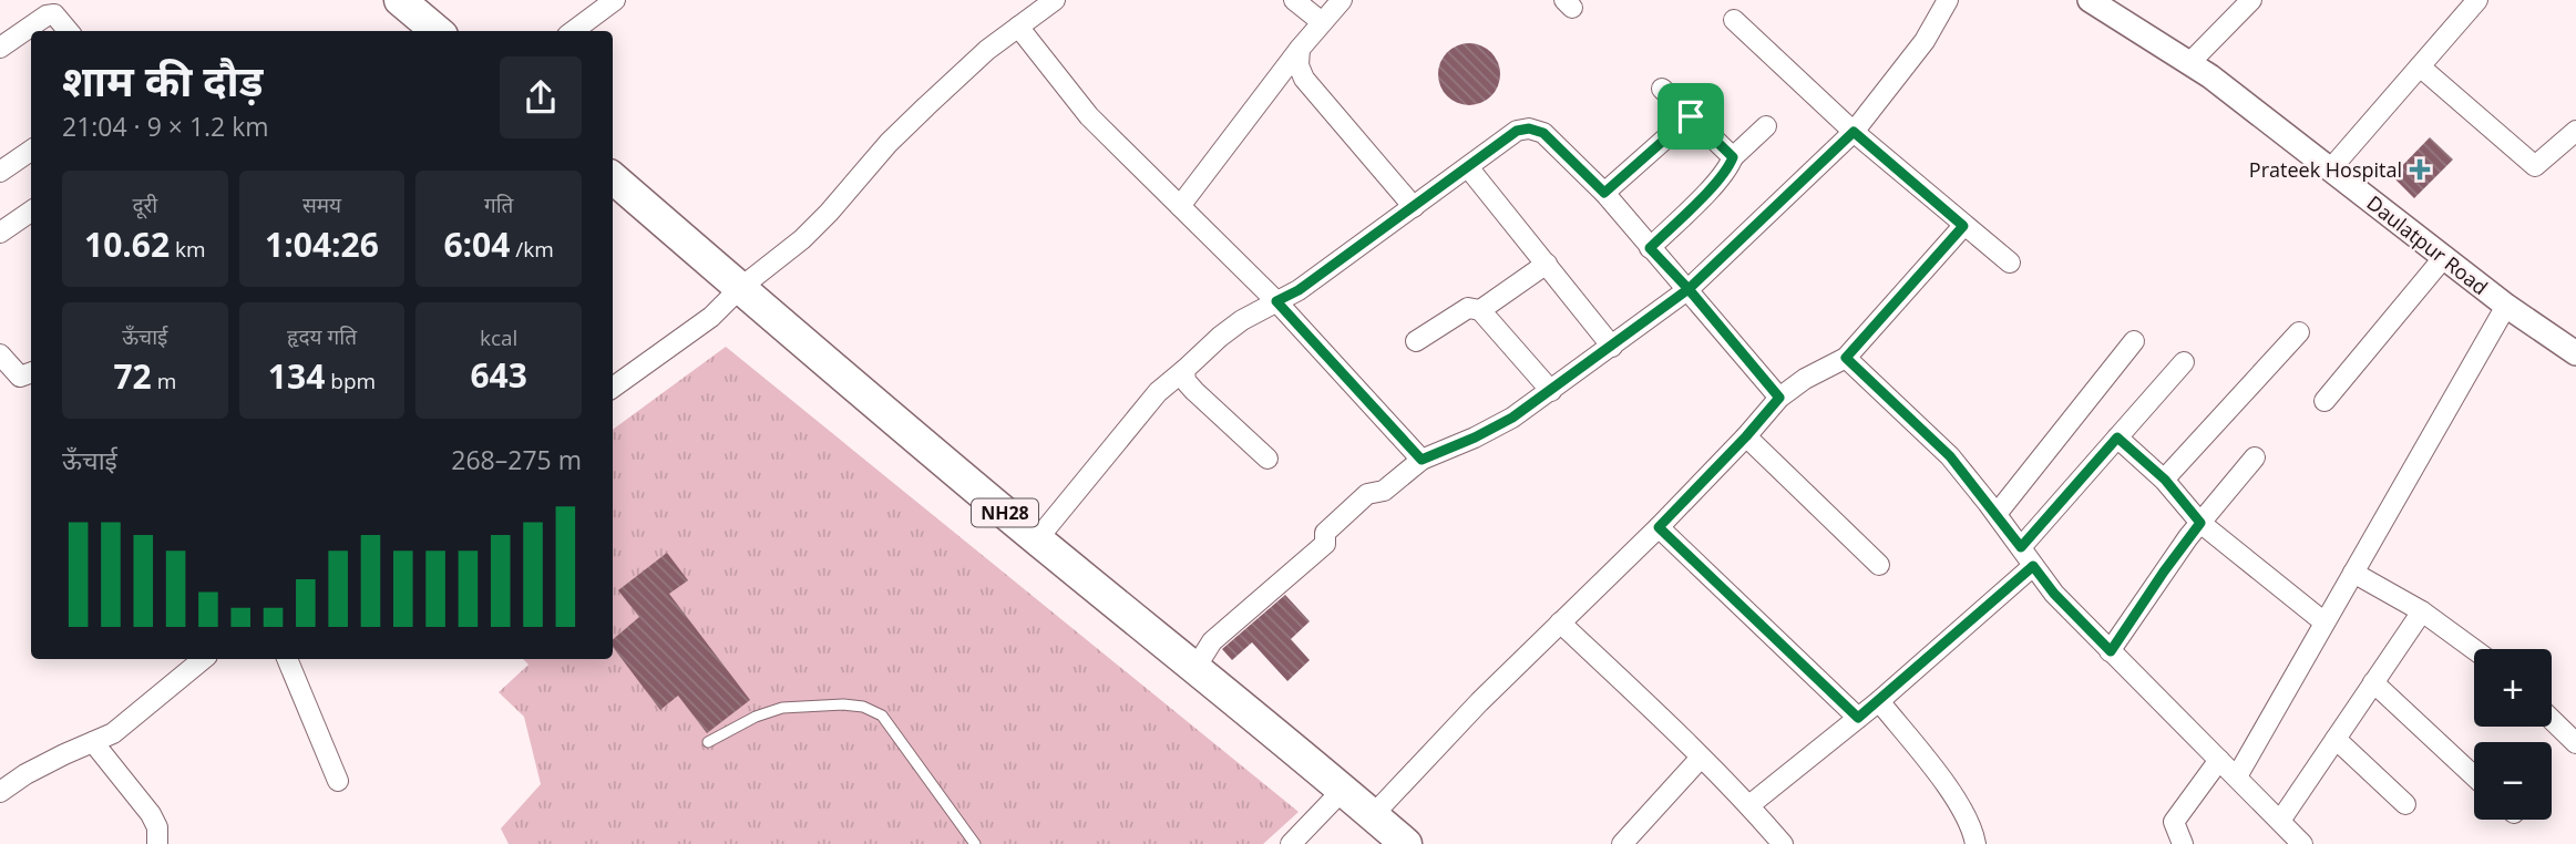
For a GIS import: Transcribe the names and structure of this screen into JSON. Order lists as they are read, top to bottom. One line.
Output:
{"streets":{"highway":["NH28"],"street":["Daulatpur Road"]},"places":{"health":["Prateek Hospital"]},"page":{"heading":["शाम की दौड़","21:04 · 9 × 1.2 km"],"stats":[["दूरी","10.62 km"],["समय","1:04:26"],["गति","6:04 /km"],["ऊँचाई","72 m"],["हृदय गति","134 bpm"],["kcal","643"]],"chart":["ऊँचाई","268–275 m"],"map_buttons":["+","−"]}}
